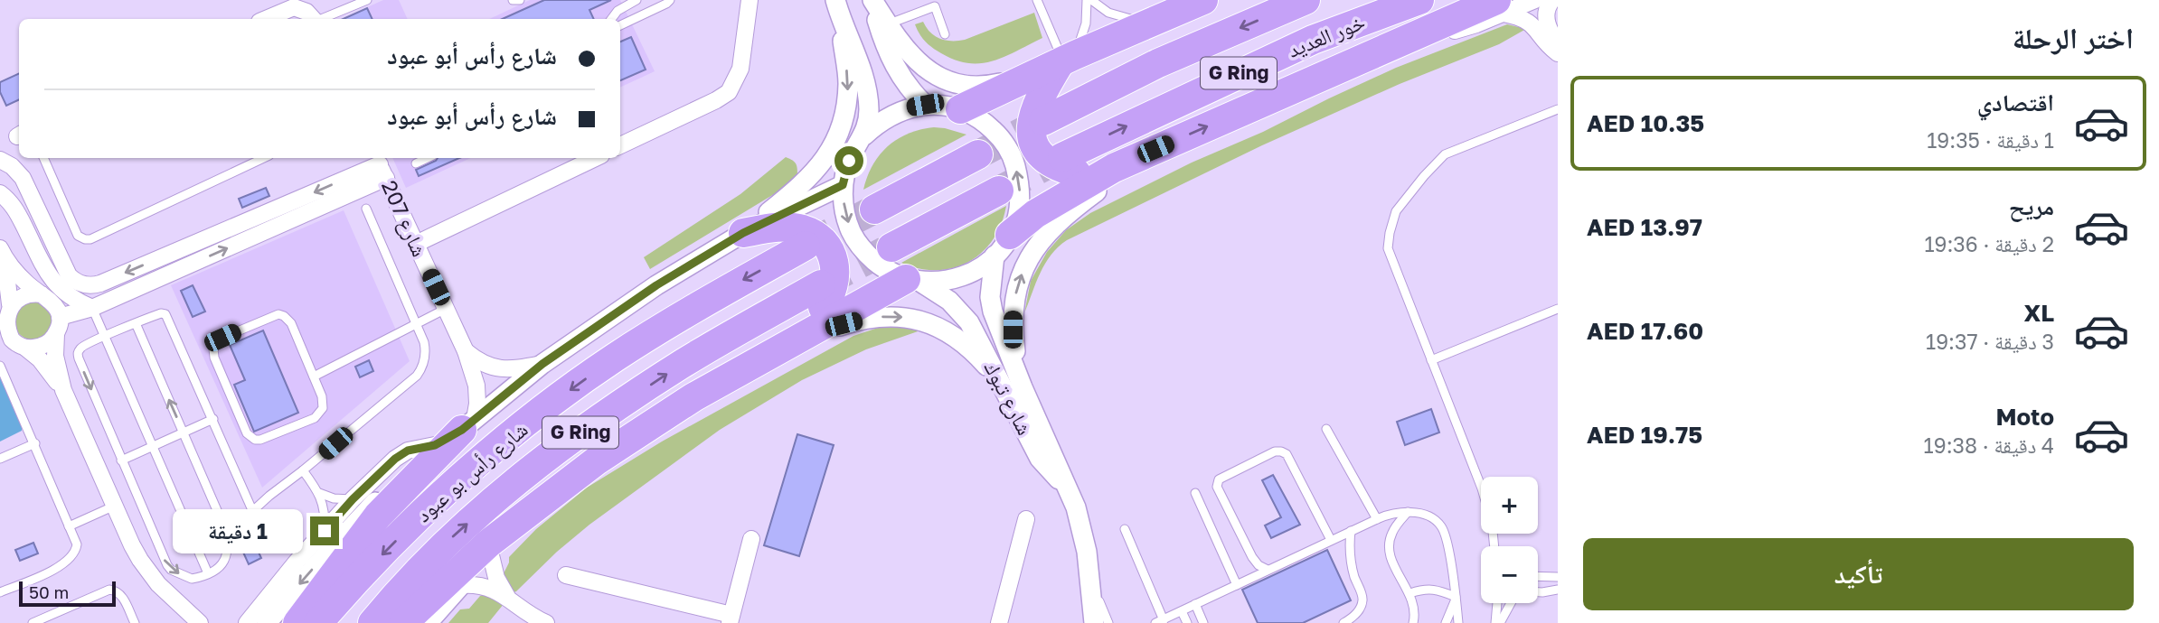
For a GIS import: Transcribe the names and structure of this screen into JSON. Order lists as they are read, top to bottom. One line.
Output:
{"streets":{"highway":["خور العديد","G Ring","شارع رأس بو عبود"],"street":["شارع 207","شارع تبوك"]},"scale_bar":"50 m","page":{"heading":"اختر الرحلة","banner":["شارع رأس أبو عبود","شارع رأس أبو عبود"],"list":[{"name":"اقتصادي","note":"1 دقيقة · 19:35","value":"AED 10.35"},{"name":"مريح","note":"2 دقيقة · 19:36","value":"AED 13.97"},{"name":"XL","note":"3 دقيقة · 19:37","value":"AED 17.60"},{"name":"Moto","note":"4 دقيقة · 19:38","value":"AED 19.75"}],"map_buttons":["+","−"],"bubble":"1 دقيقة","buttons":"تأكيد","scale":"50 m"}}
